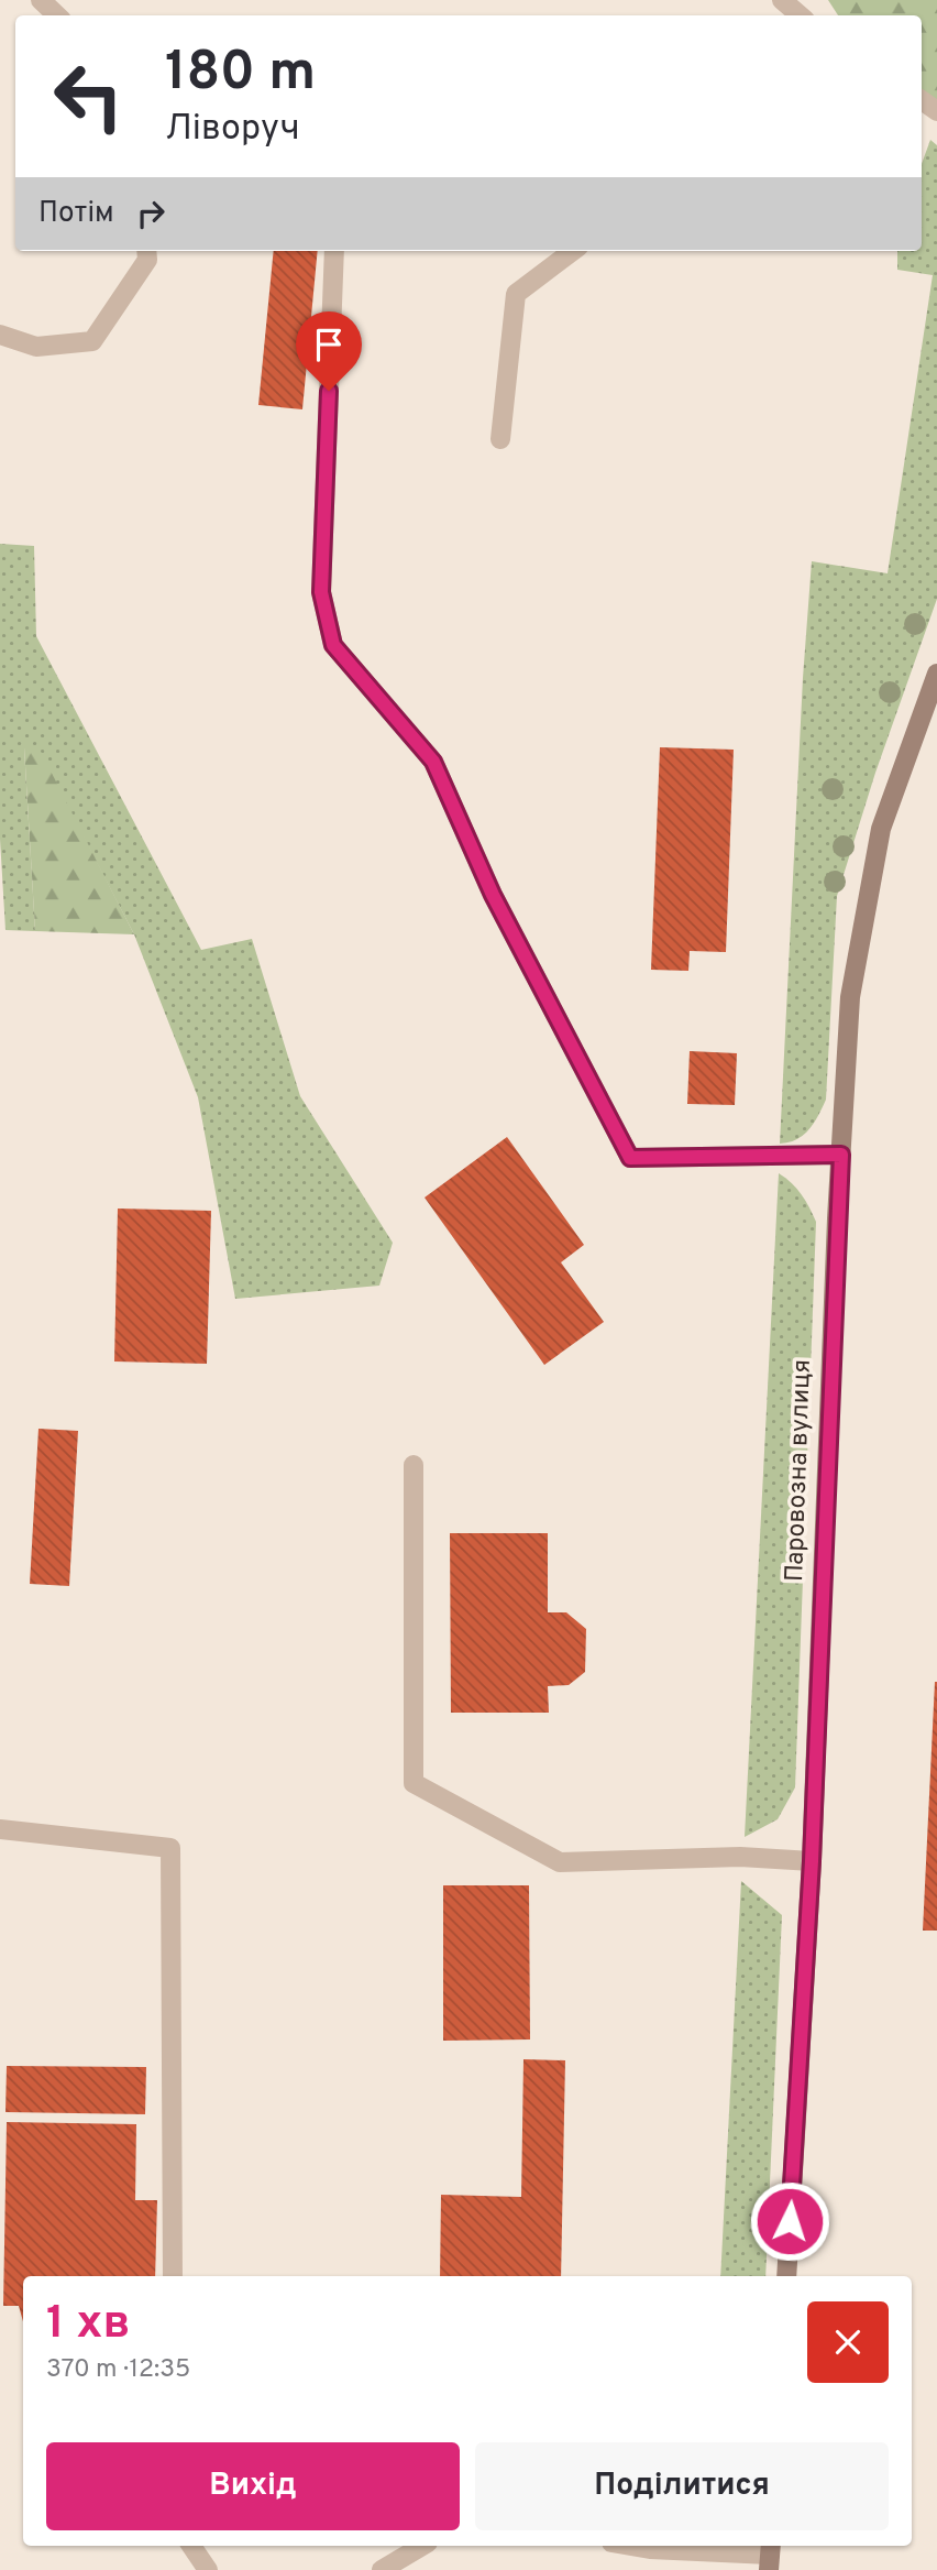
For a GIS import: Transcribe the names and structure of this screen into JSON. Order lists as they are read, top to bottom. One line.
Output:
{"streets":{"main road":["Паровозна вулиця"]},"page":{"turn":["180 m","Ліворуч"],"then":"Потім","heading":["1 хв","370 m · 12:35"],"buttons":["Вихід","Поділитися"]}}
